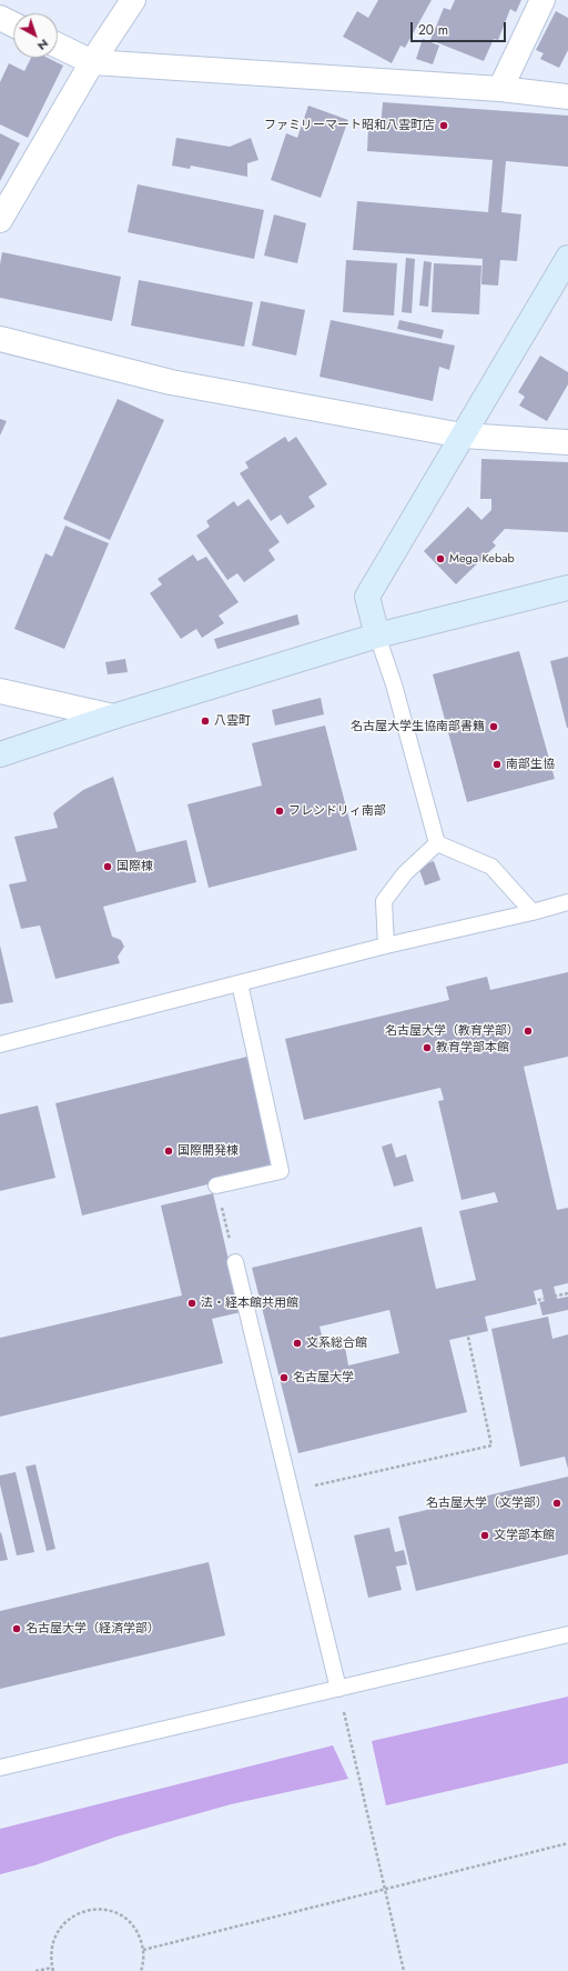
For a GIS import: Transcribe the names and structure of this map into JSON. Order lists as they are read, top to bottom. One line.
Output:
{"places":["ファミリーマート昭和八雲町店","Mega Kebab","八雲町","名古屋大学生協南部書籍","南部生協","フレンドリィ南部","国際棟","名古屋大学（教育学部）","教育学部本館","国際開発棟","法・経本館共用館","文系総合館","名古屋大学","名古屋大学（文学部）","文学部本館","名古屋大学（経済学部）"],"scale_bar":"20 m","north":"bottom right"}
